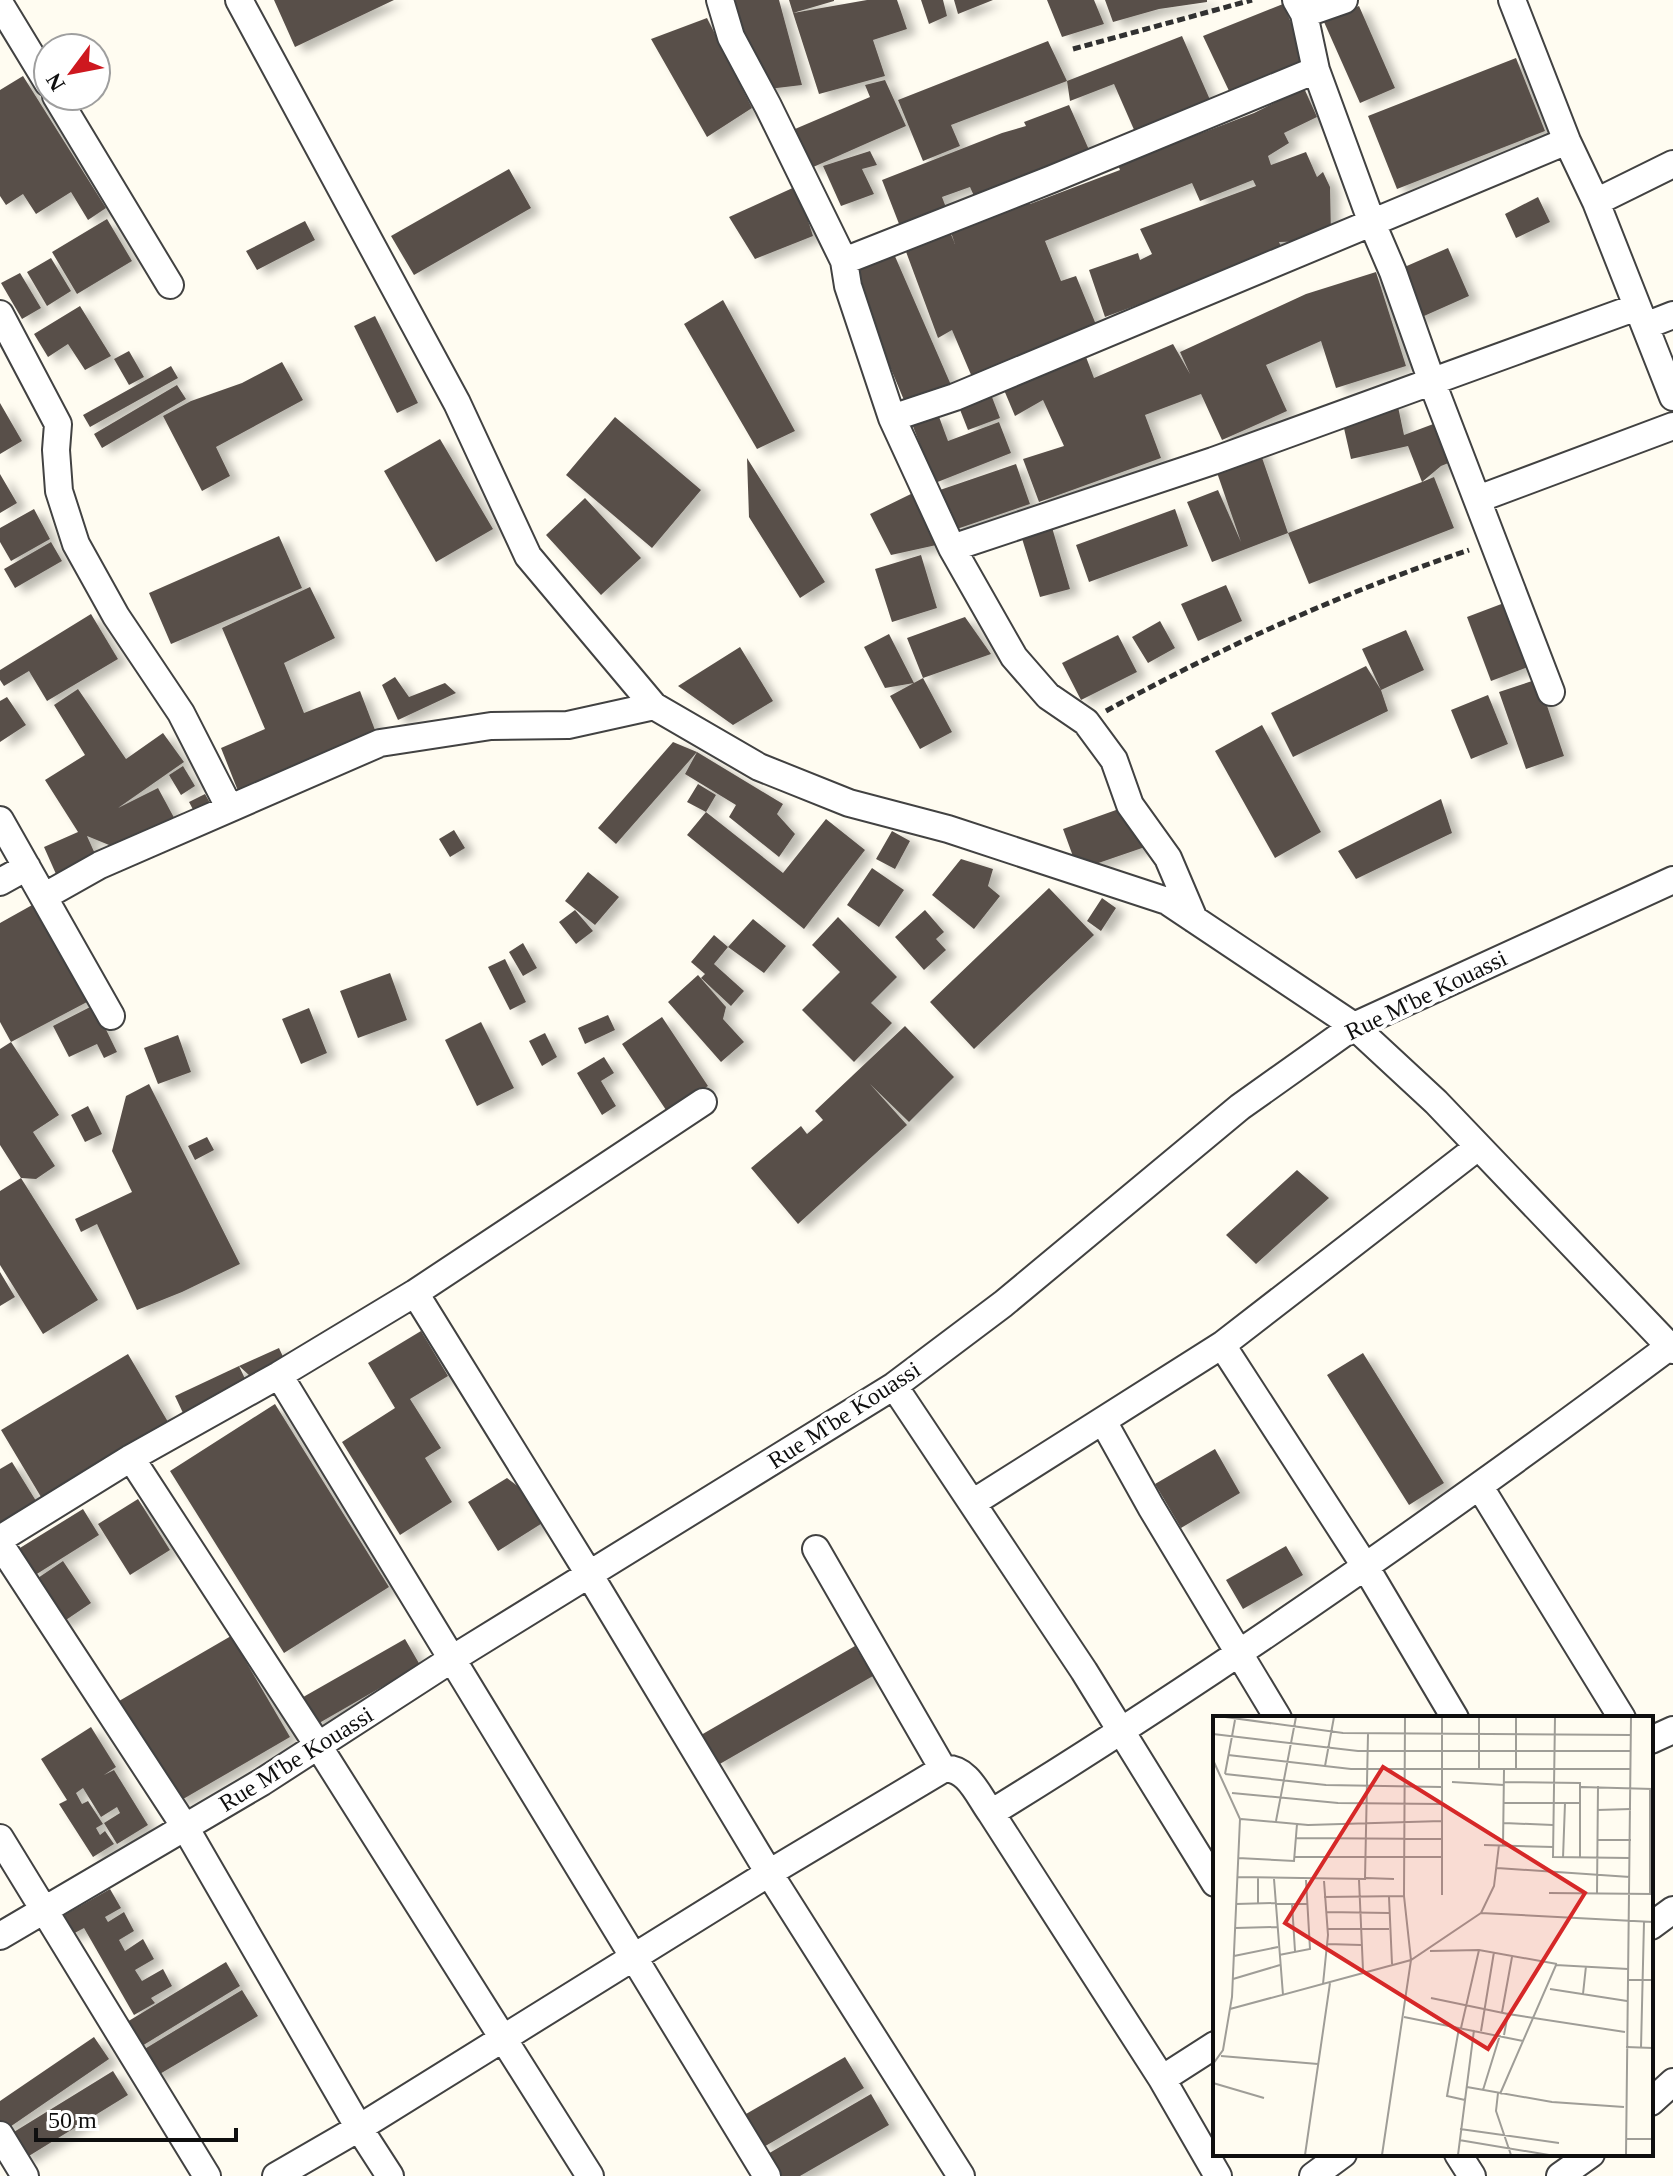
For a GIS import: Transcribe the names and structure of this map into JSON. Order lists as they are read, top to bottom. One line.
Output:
{"streets":{"street":["Rue M'be Kouassi"]},"scale_bar":"50 m","north":"bottom left"}
